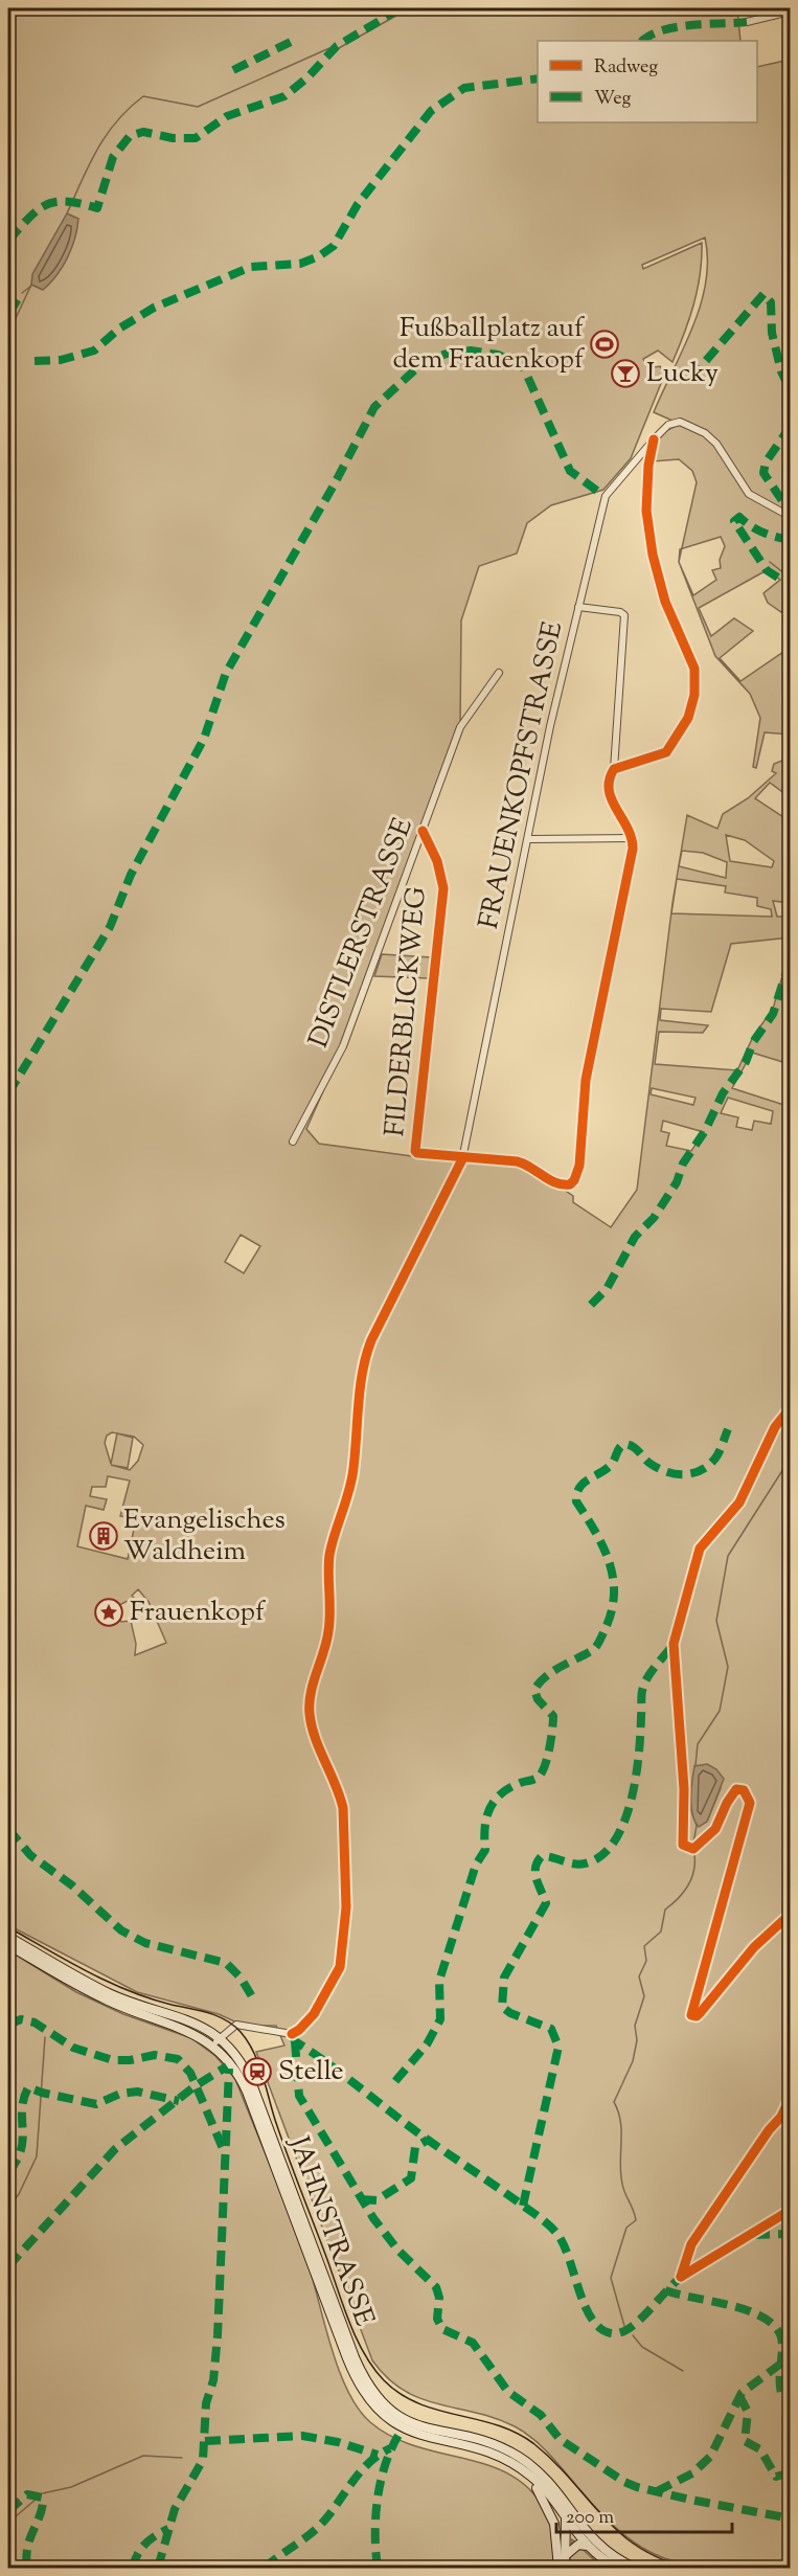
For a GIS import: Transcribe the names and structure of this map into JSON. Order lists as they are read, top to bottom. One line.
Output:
{"streets":{"main road":["JAHNSTRASSE"],"street":["FRAUENKOPFSTRASSE","DISTLERSTRASSE","FILDERBLICKWEG"]},"crossings":[["FRAUENKOPFSTRASSE","FILDERBLICKWEG"],["FRAUENKOPFSTRASSE","JAHNSTRASSE"],["DISTLERSTRASSE","FILDERBLICKWEG"]],"places":{"sports":["Fußballplatz auf dem Frauenkopf"],"bar":["Lucky"],"building":["Evangelisches Waldheim"],"place":["Frauenkopf"],"station":["Stelle"]},"legend":["Radweg","Weg"],"scale_bar":"200 m"}
